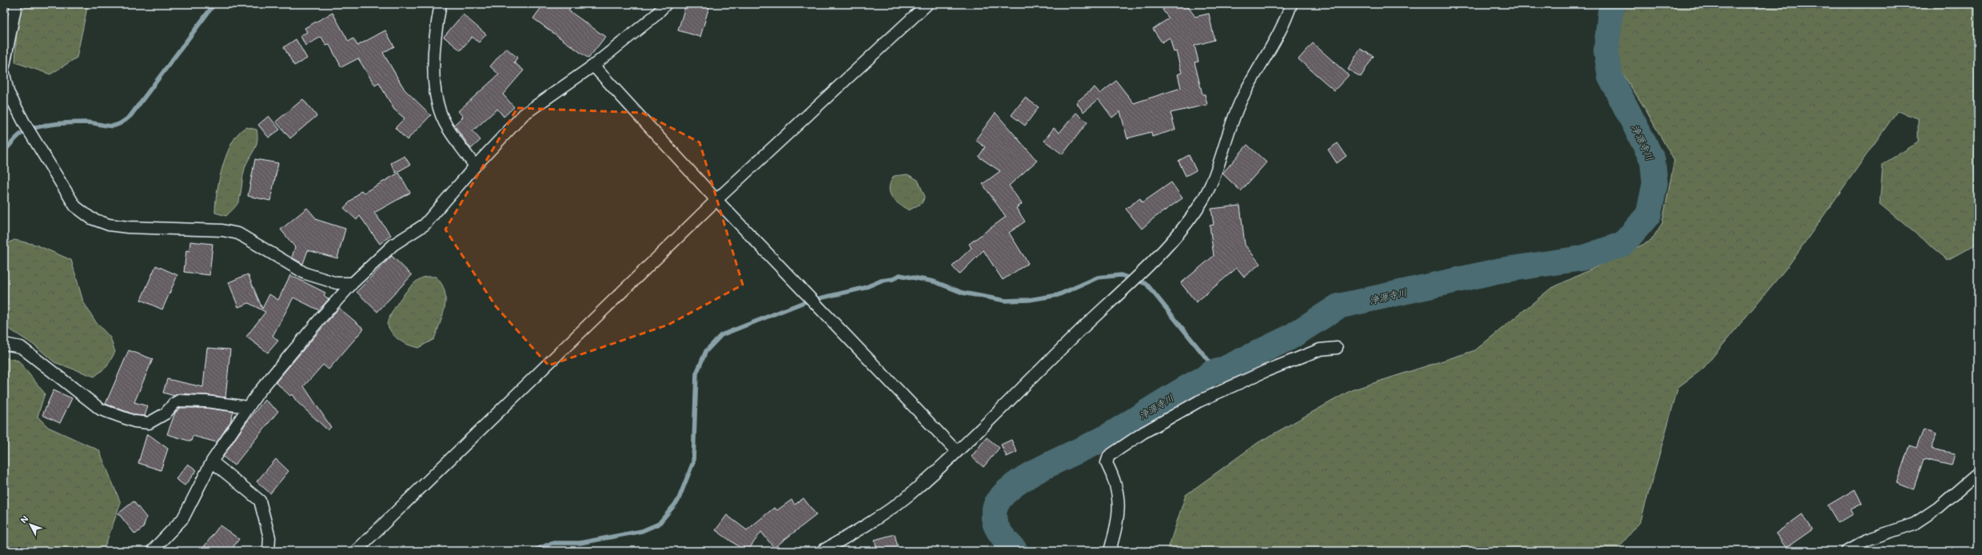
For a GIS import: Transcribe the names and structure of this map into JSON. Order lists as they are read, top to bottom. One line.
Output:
{"water":["浄源寺川"],"north":"top left"}
